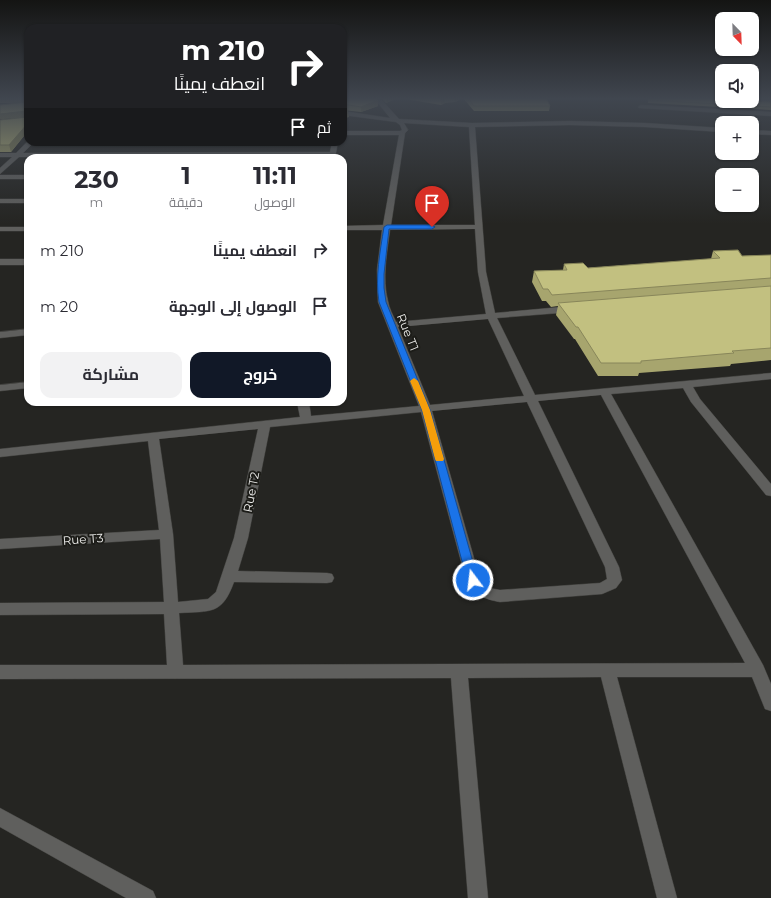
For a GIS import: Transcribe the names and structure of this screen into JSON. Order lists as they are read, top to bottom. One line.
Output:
{"streets":{"street":["Rue T1","Rue T2","Rue T3"]},"north":"bottom right","page":{"map_buttons":["+","−"],"turn":["210 m","انعطف يمينًا"],"then":"ثم","eta":["11:11","الوصول","1","دقيقة","230","m"],"list":[{"name":"انعطف يمينًا","value":"210 m"},{"name":"الوصول إلى الوجهة","value":"20 m"}],"buttons":["خروج","مشاركة"]}}
